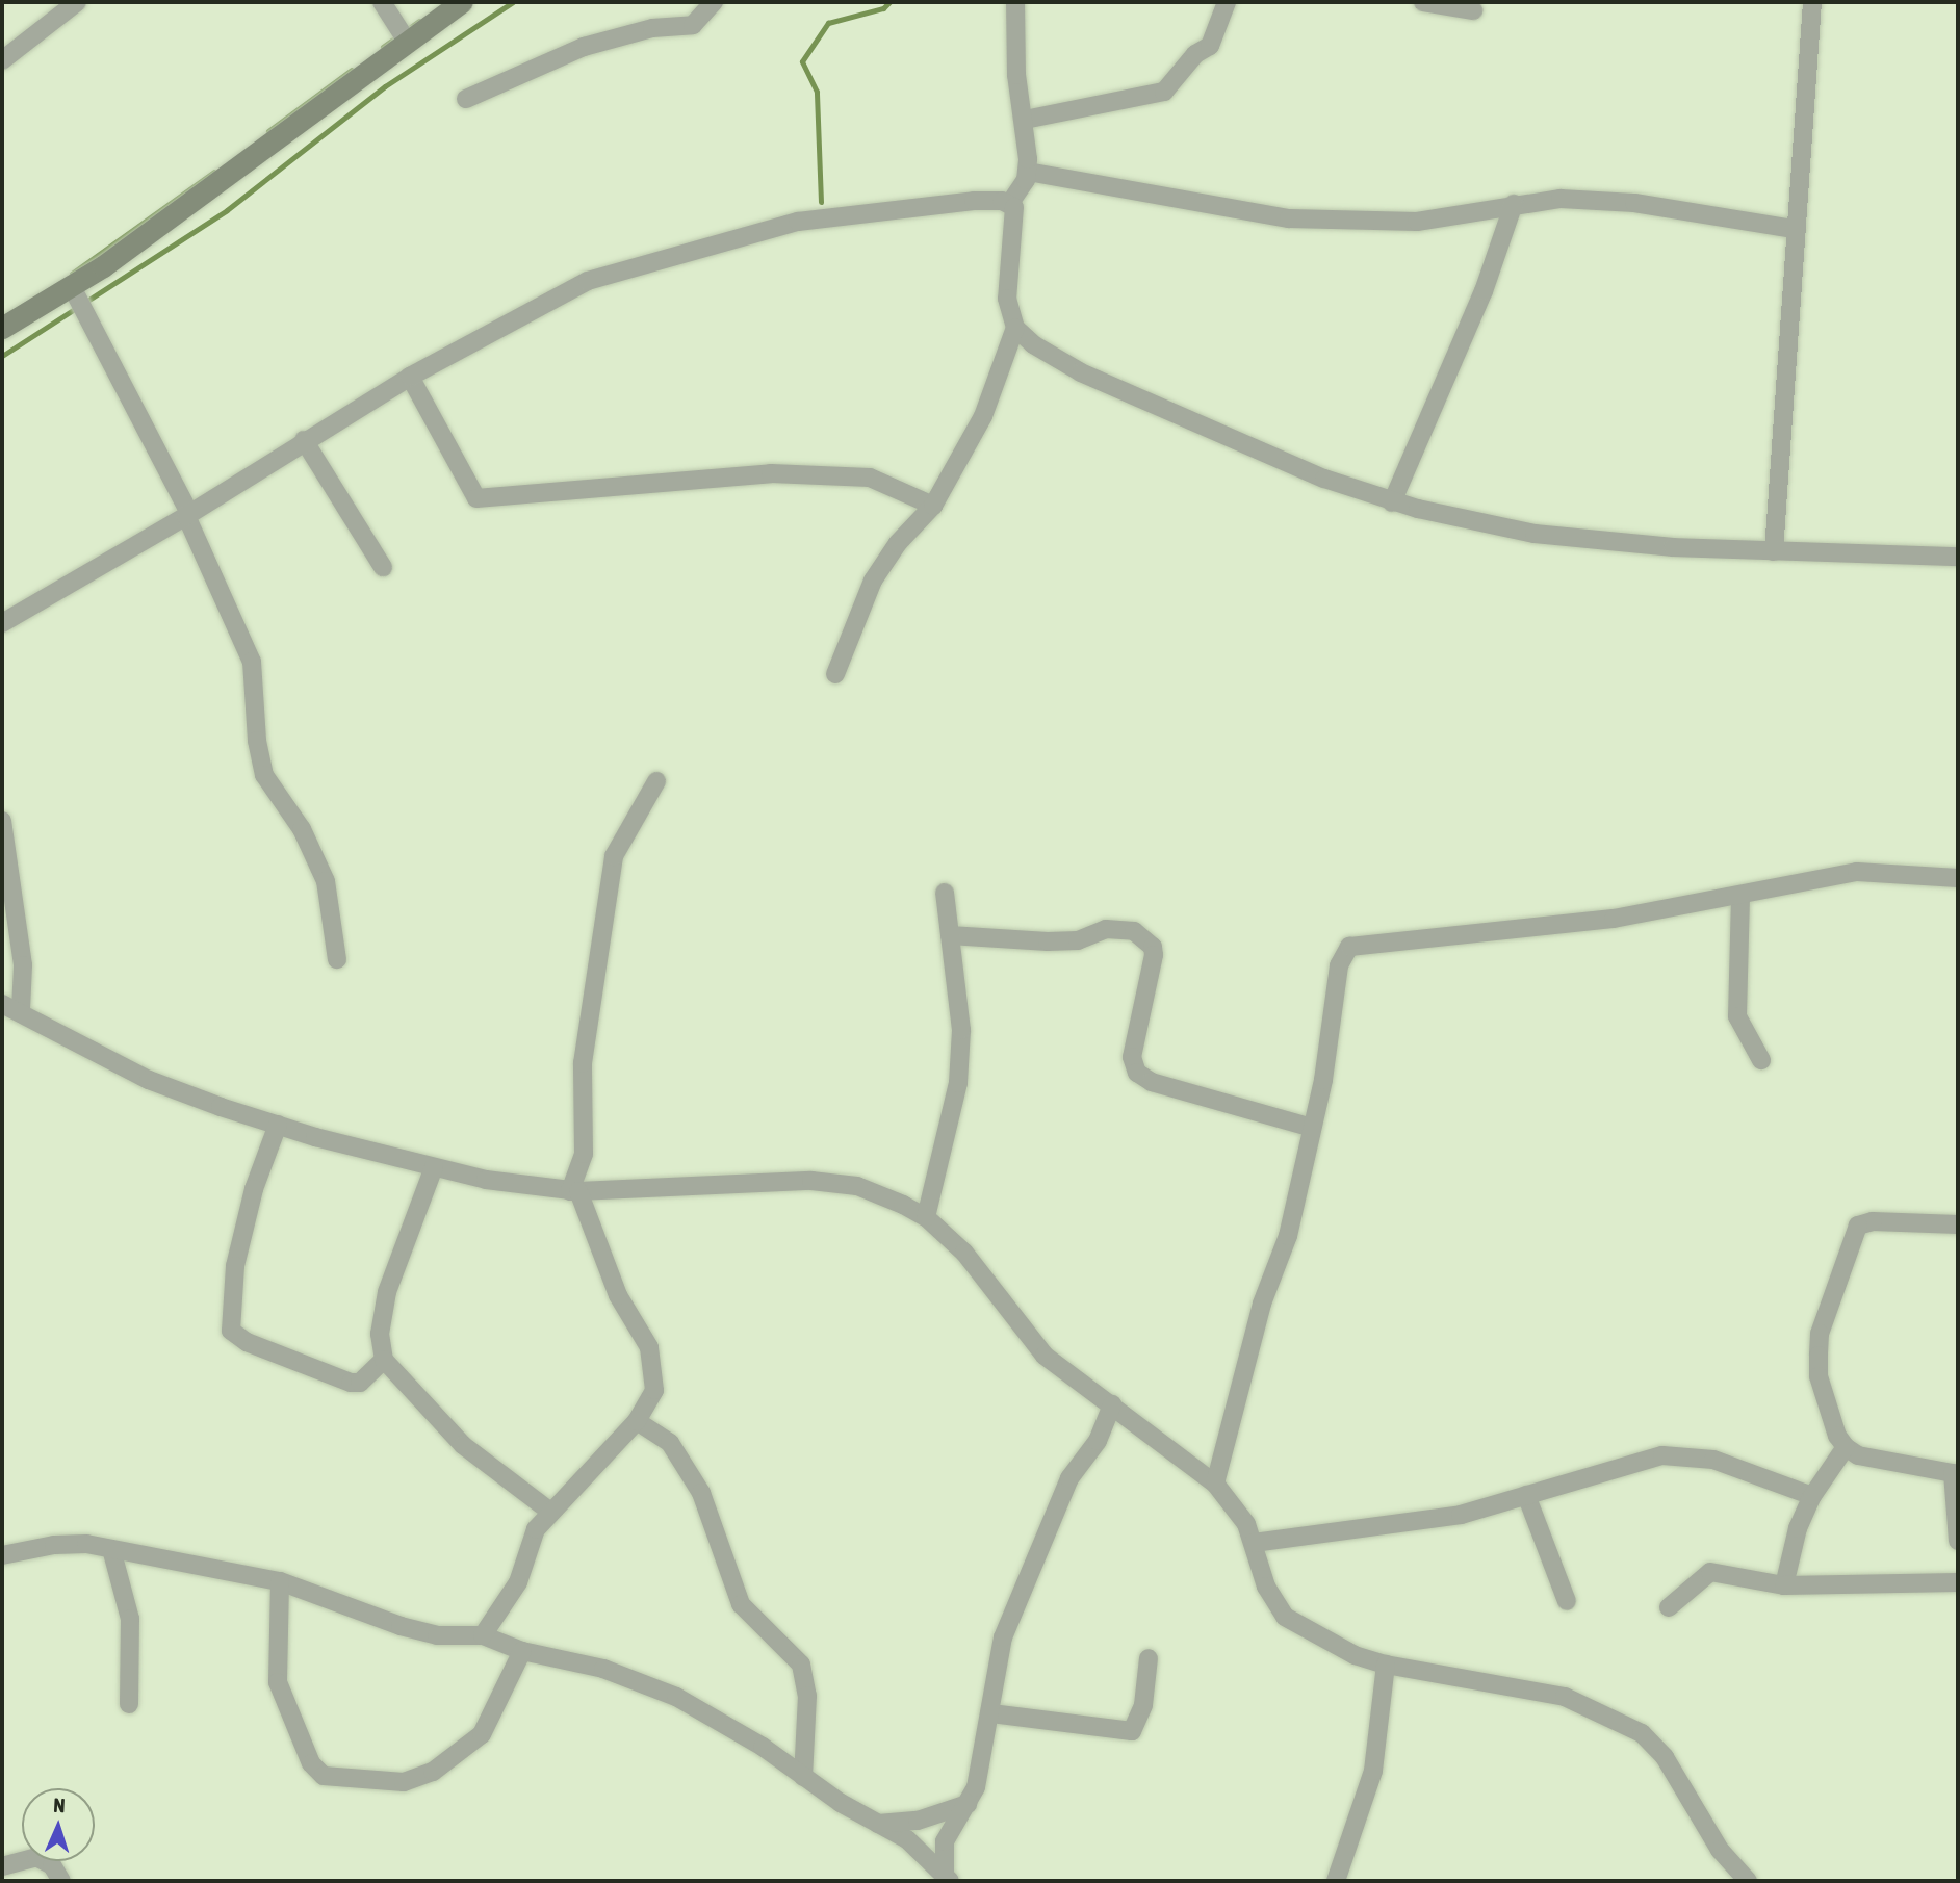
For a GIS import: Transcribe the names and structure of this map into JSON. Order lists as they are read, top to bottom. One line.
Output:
{"north":"top"}
